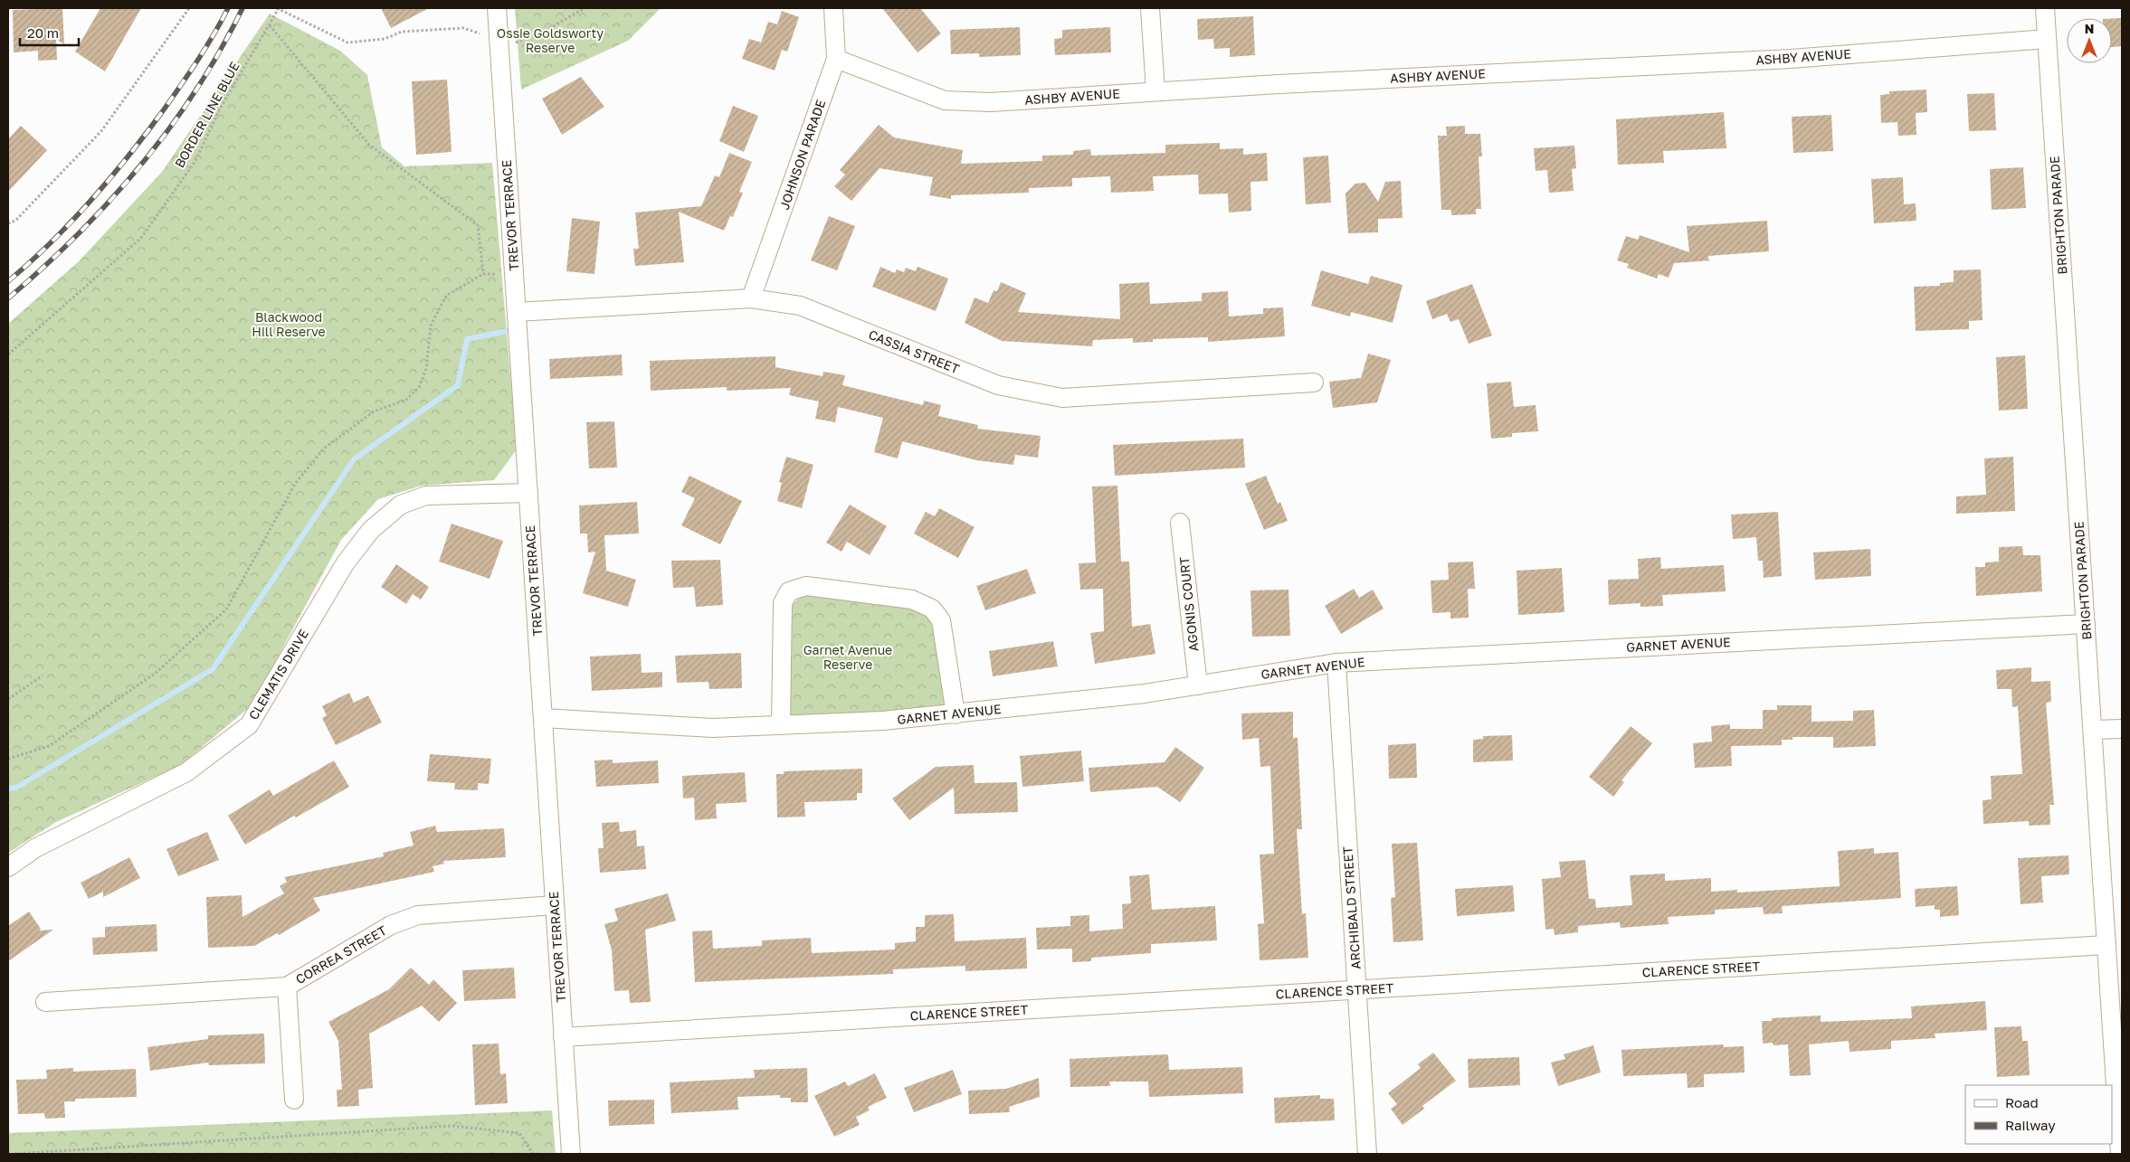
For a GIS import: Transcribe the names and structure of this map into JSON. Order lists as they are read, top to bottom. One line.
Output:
{"streets":{"street":["ASHBY AVENUE","JOHNSON PARADE","TREVOR TERRACE","BRIGHTON PARADE","CASSIA STREET","AGONIS COURT","GARNET AVENUE","CLEMATIS DRIVE","ARCHIBALD STREET","CORREA STREET","CLARENCE STREET"],"path":["BORDER LINE BLUE"]},"crossings":[["ASHBY AVENUE","JOHNSON PARADE"],["ASHBY AVENUE","BRIGHTON PARADE"],["JOHNSON PARADE","CASSIA STREET"],["TREVOR TERRACE","CASSIA STREET"],["TREVOR TERRACE","GARNET AVENUE"],["TREVOR TERRACE","CLEMATIS DRIVE"],["TREVOR TERRACE","CORREA STREET"],["TREVOR TERRACE","CLARENCE STREET"],["BRIGHTON PARADE","GARNET AVENUE"],["BRIGHTON PARADE","CLARENCE STREET"],["AGONIS COURT","GARNET AVENUE"],["GARNET AVENUE","ARCHIBALD STREET"],["ARCHIBALD STREET","CLARENCE STREET"]],"parks":["Ossie Goldsworty Reserve","Blackwood Hill Reserve","Garnet Avenue Reserve"],"legend":["Road","Railway"],"scale_bar":"20 m","north":"top"}
